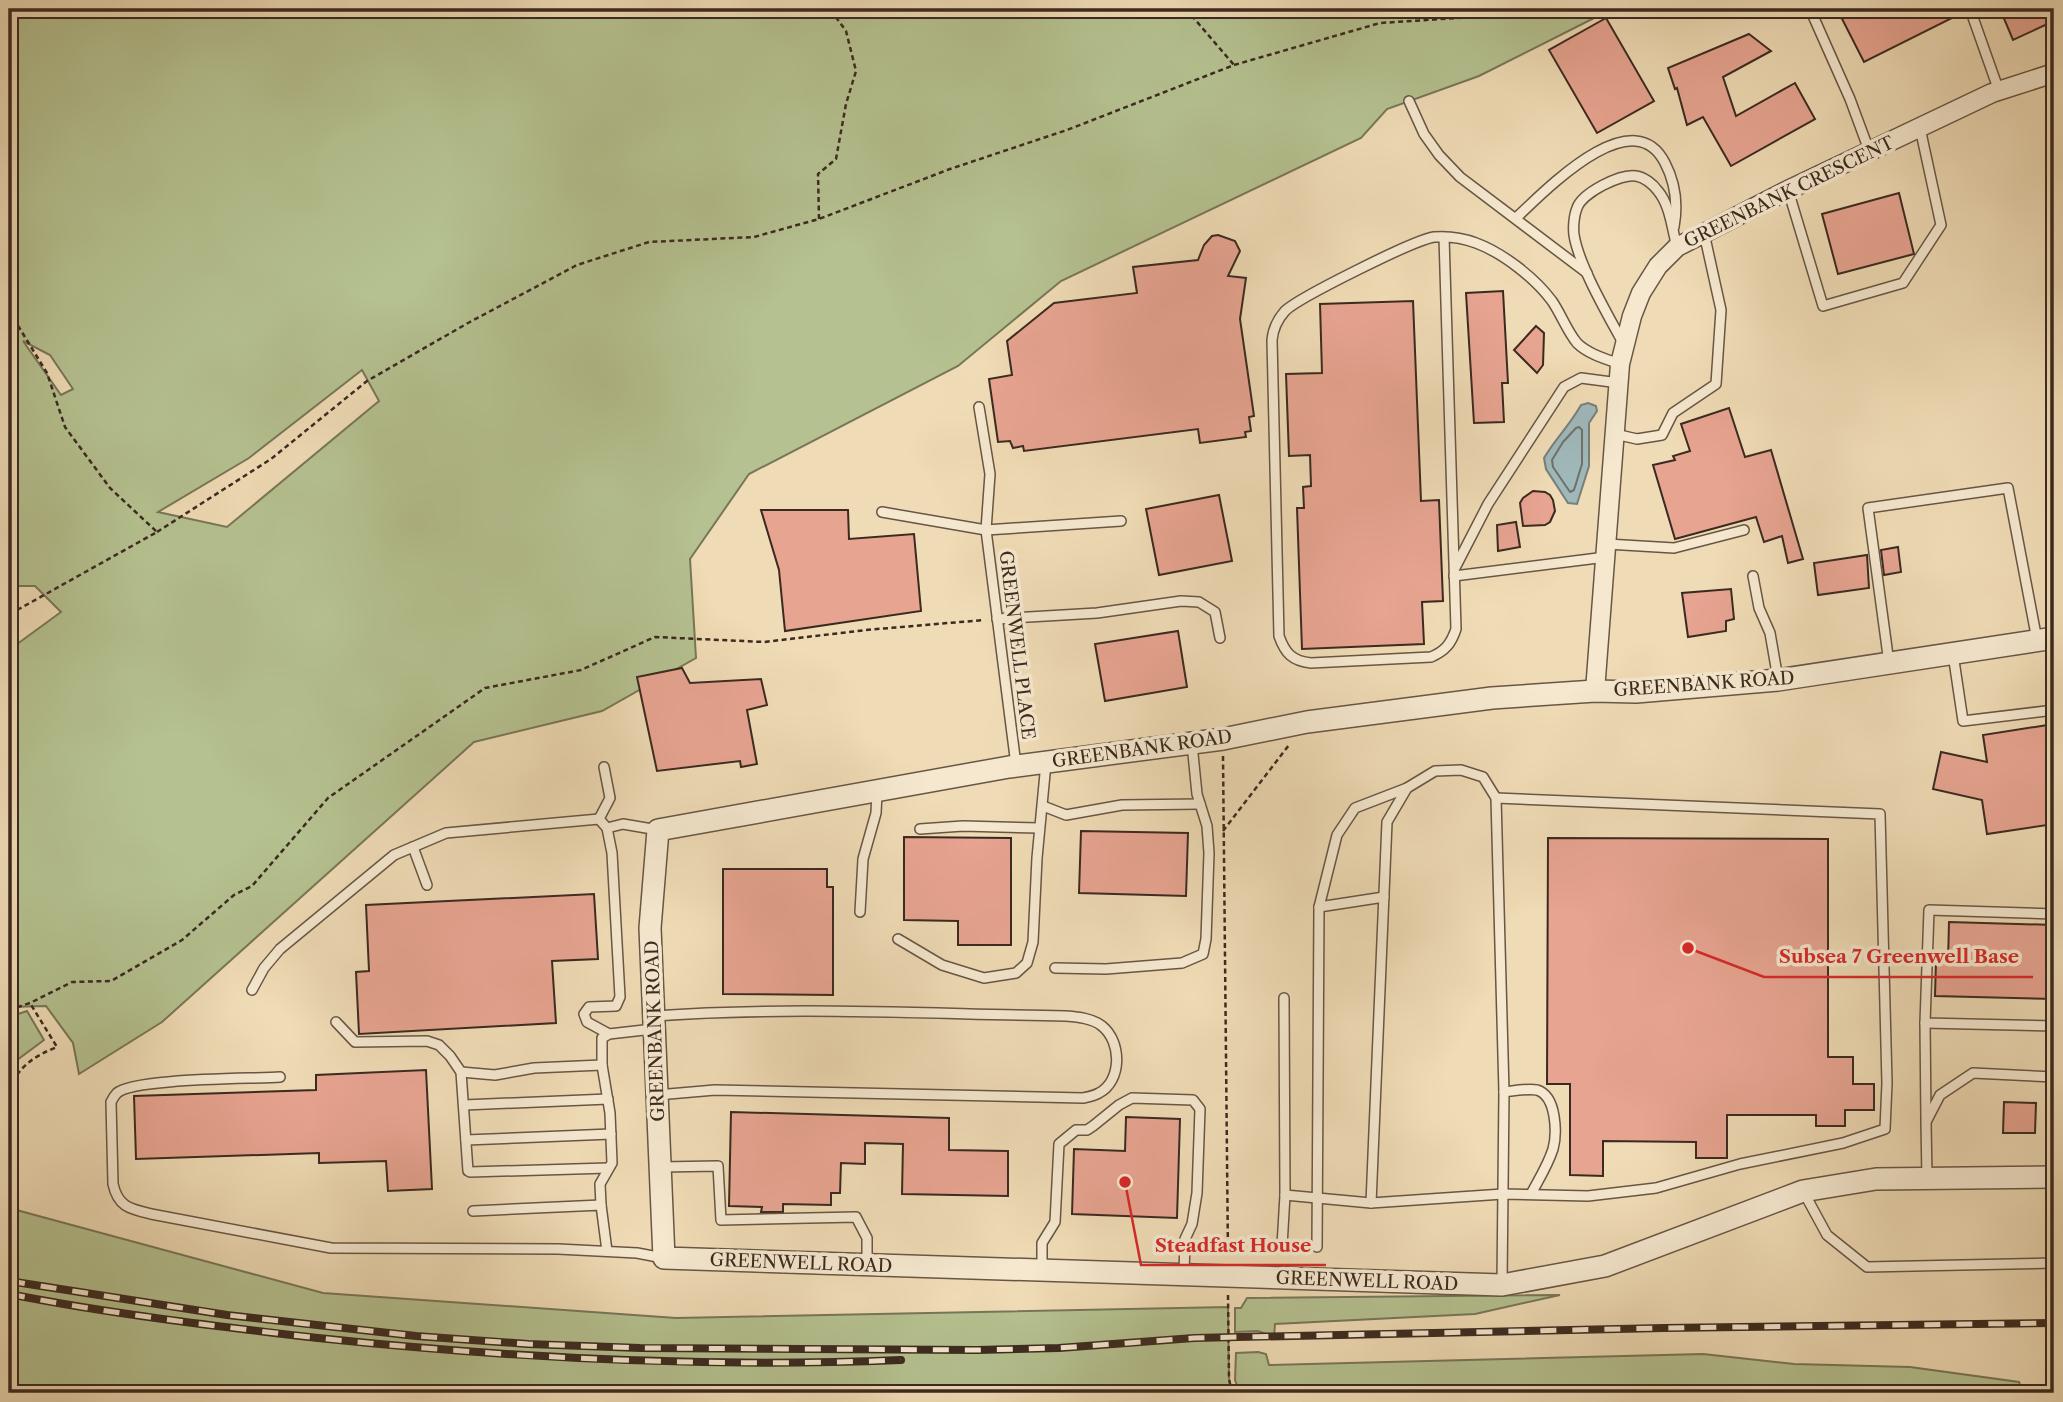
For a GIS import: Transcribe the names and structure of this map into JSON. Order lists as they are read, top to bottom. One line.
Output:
{"streets":{"street":["GREENBANK CRESCENT","GREENBANK ROAD","GREENWELL ROAD"],"lane":["GREENWELL PLACE"]},"crossings":[["GREENBANK CRESCENT","GREENBANK ROAD"],["GREENWELL PLACE","GREENBANK ROAD"],["GREENBANK ROAD","GREENWELL ROAD"]],"places":["Subsea 7 Greenwell Base","Steadfast House"]}
